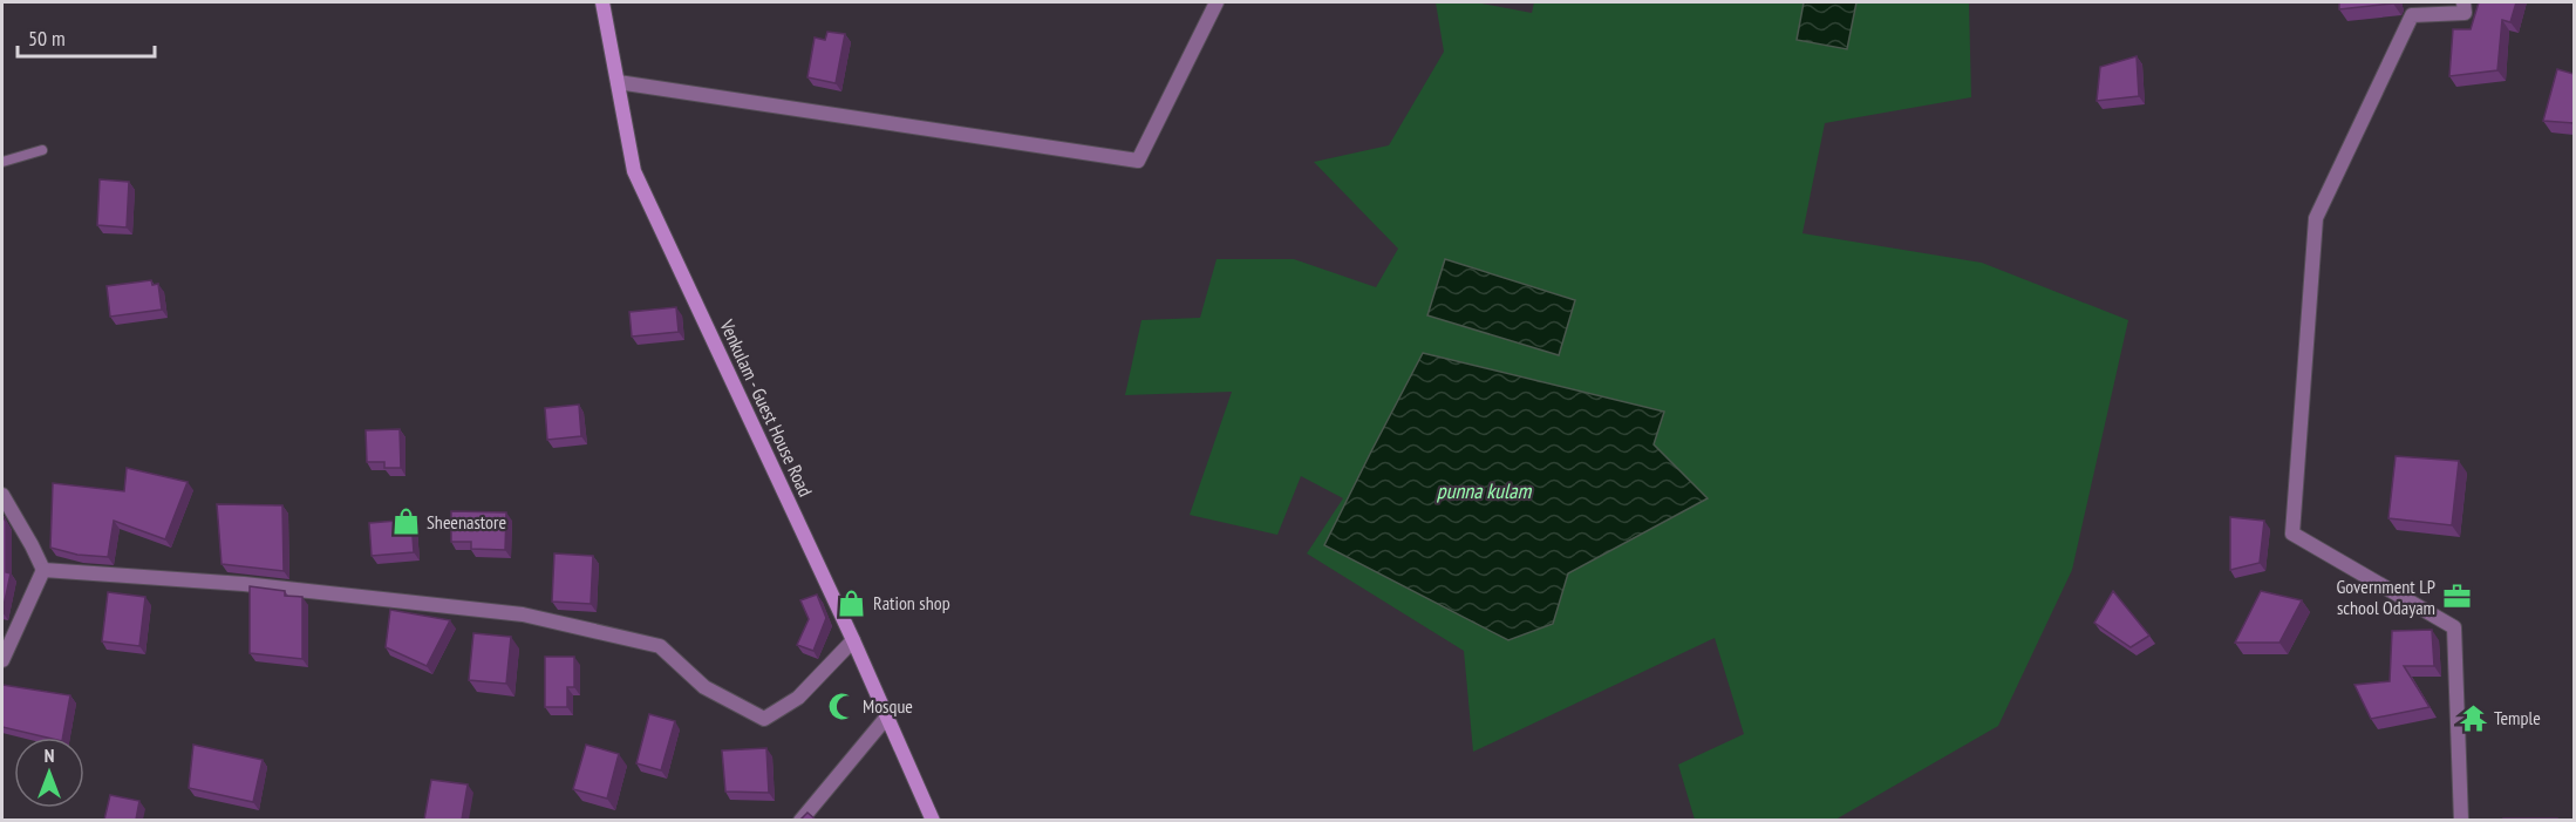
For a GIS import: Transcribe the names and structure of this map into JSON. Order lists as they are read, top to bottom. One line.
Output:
{"streets":{"main road":["Venkulam - Guest House Road"]},"water":["punna kulam"],"places":{"shop":["Sheenastore","Ration shop"],"office":["Government LP school Odayam"],"mosque":["Mosque"],"temple":["Temple"]},"scale_bar":"50 m","north":"top"}
